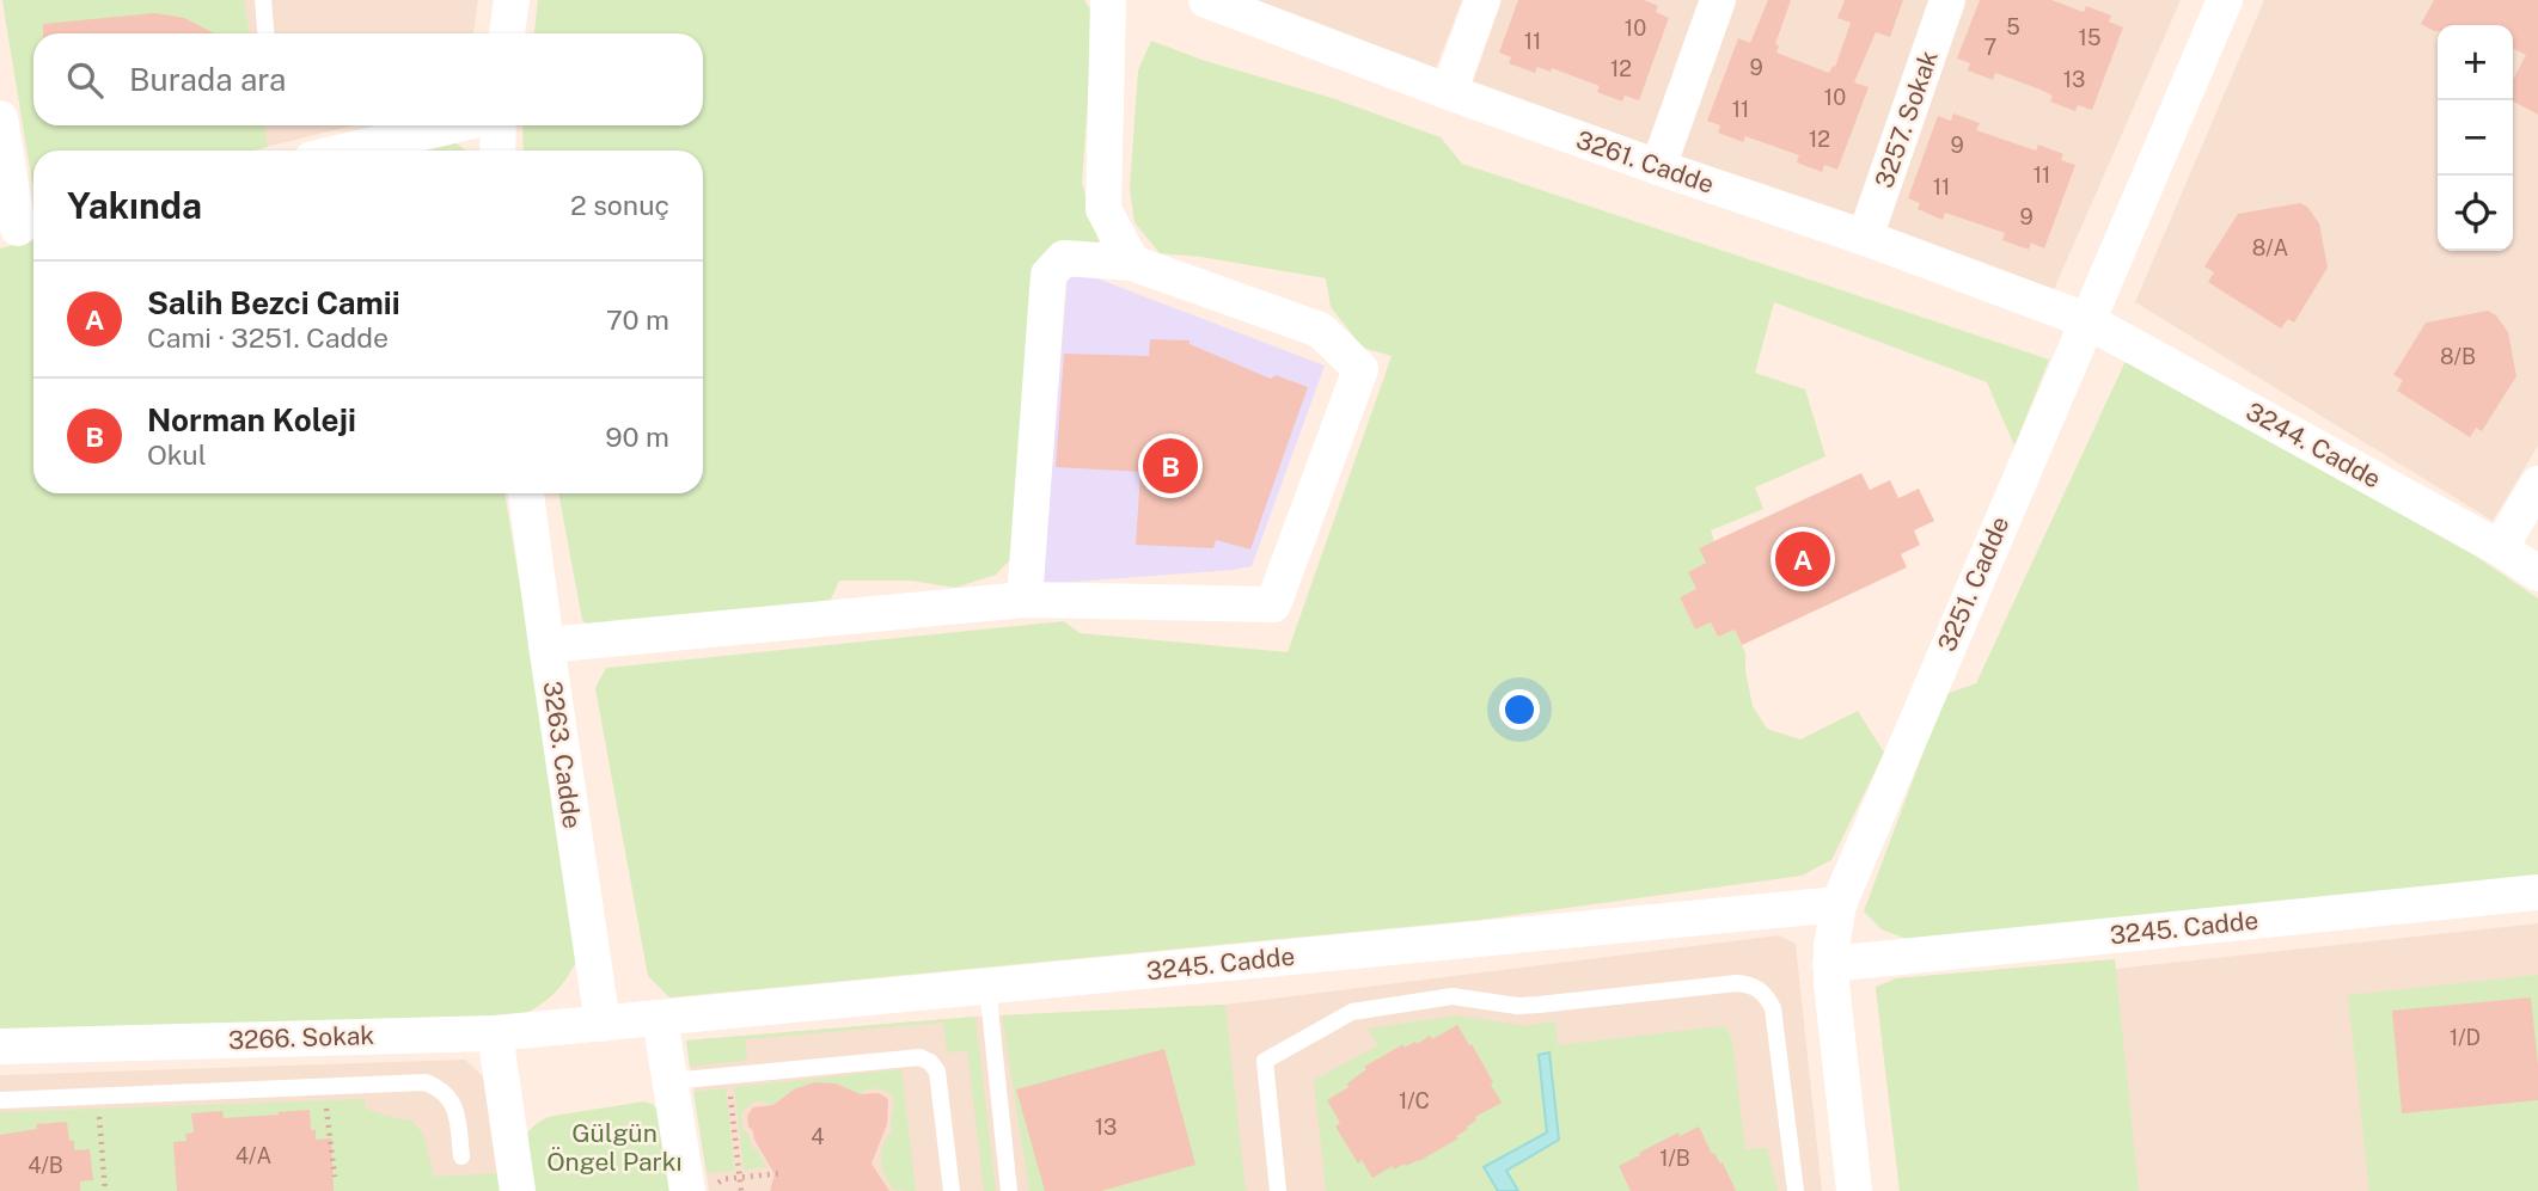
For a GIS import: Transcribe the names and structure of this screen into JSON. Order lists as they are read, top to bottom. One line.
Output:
{"streets":{"street":["3257. Sokak","3261. Cadde","3244. Cadde","3251. Cadde","3263. Cadde","3245. Cadde","3266. Sokak"]},"crossings":[["3257. Sokak","3261. Cadde"],["3261. Cadde","3244. Cadde"],["3261. Cadde","3251. Cadde"],["3244. Cadde","3251. Cadde"],["3251. Cadde","3245. Cadde"],["3263. Cadde","3245. Cadde"],["3263. Cadde","3266. Sokak"],["3245. Cadde","3266. Sokak"]],"parks":["Gülgün Öngel Parkı"],"house_numbers":["5","10","15","11","7","9","12","13","10","11","12","9","11","11","9","8/A","8/B","1/D","1/C","13","4","4/A","1/B","4/B"],"page":{"map_buttons":["+","−"],"search":"Burada ara","heading":["Yakında","2 sonuç"],"list":[{"mark":"A","name":"Salih Bezci Camii","note":"Cami · 3251. Cadde","value":"70 m"},{"mark":"B","name":"Norman Koleji","note":"Okul","value":"90 m"}],"pins":["B","A"]}}
